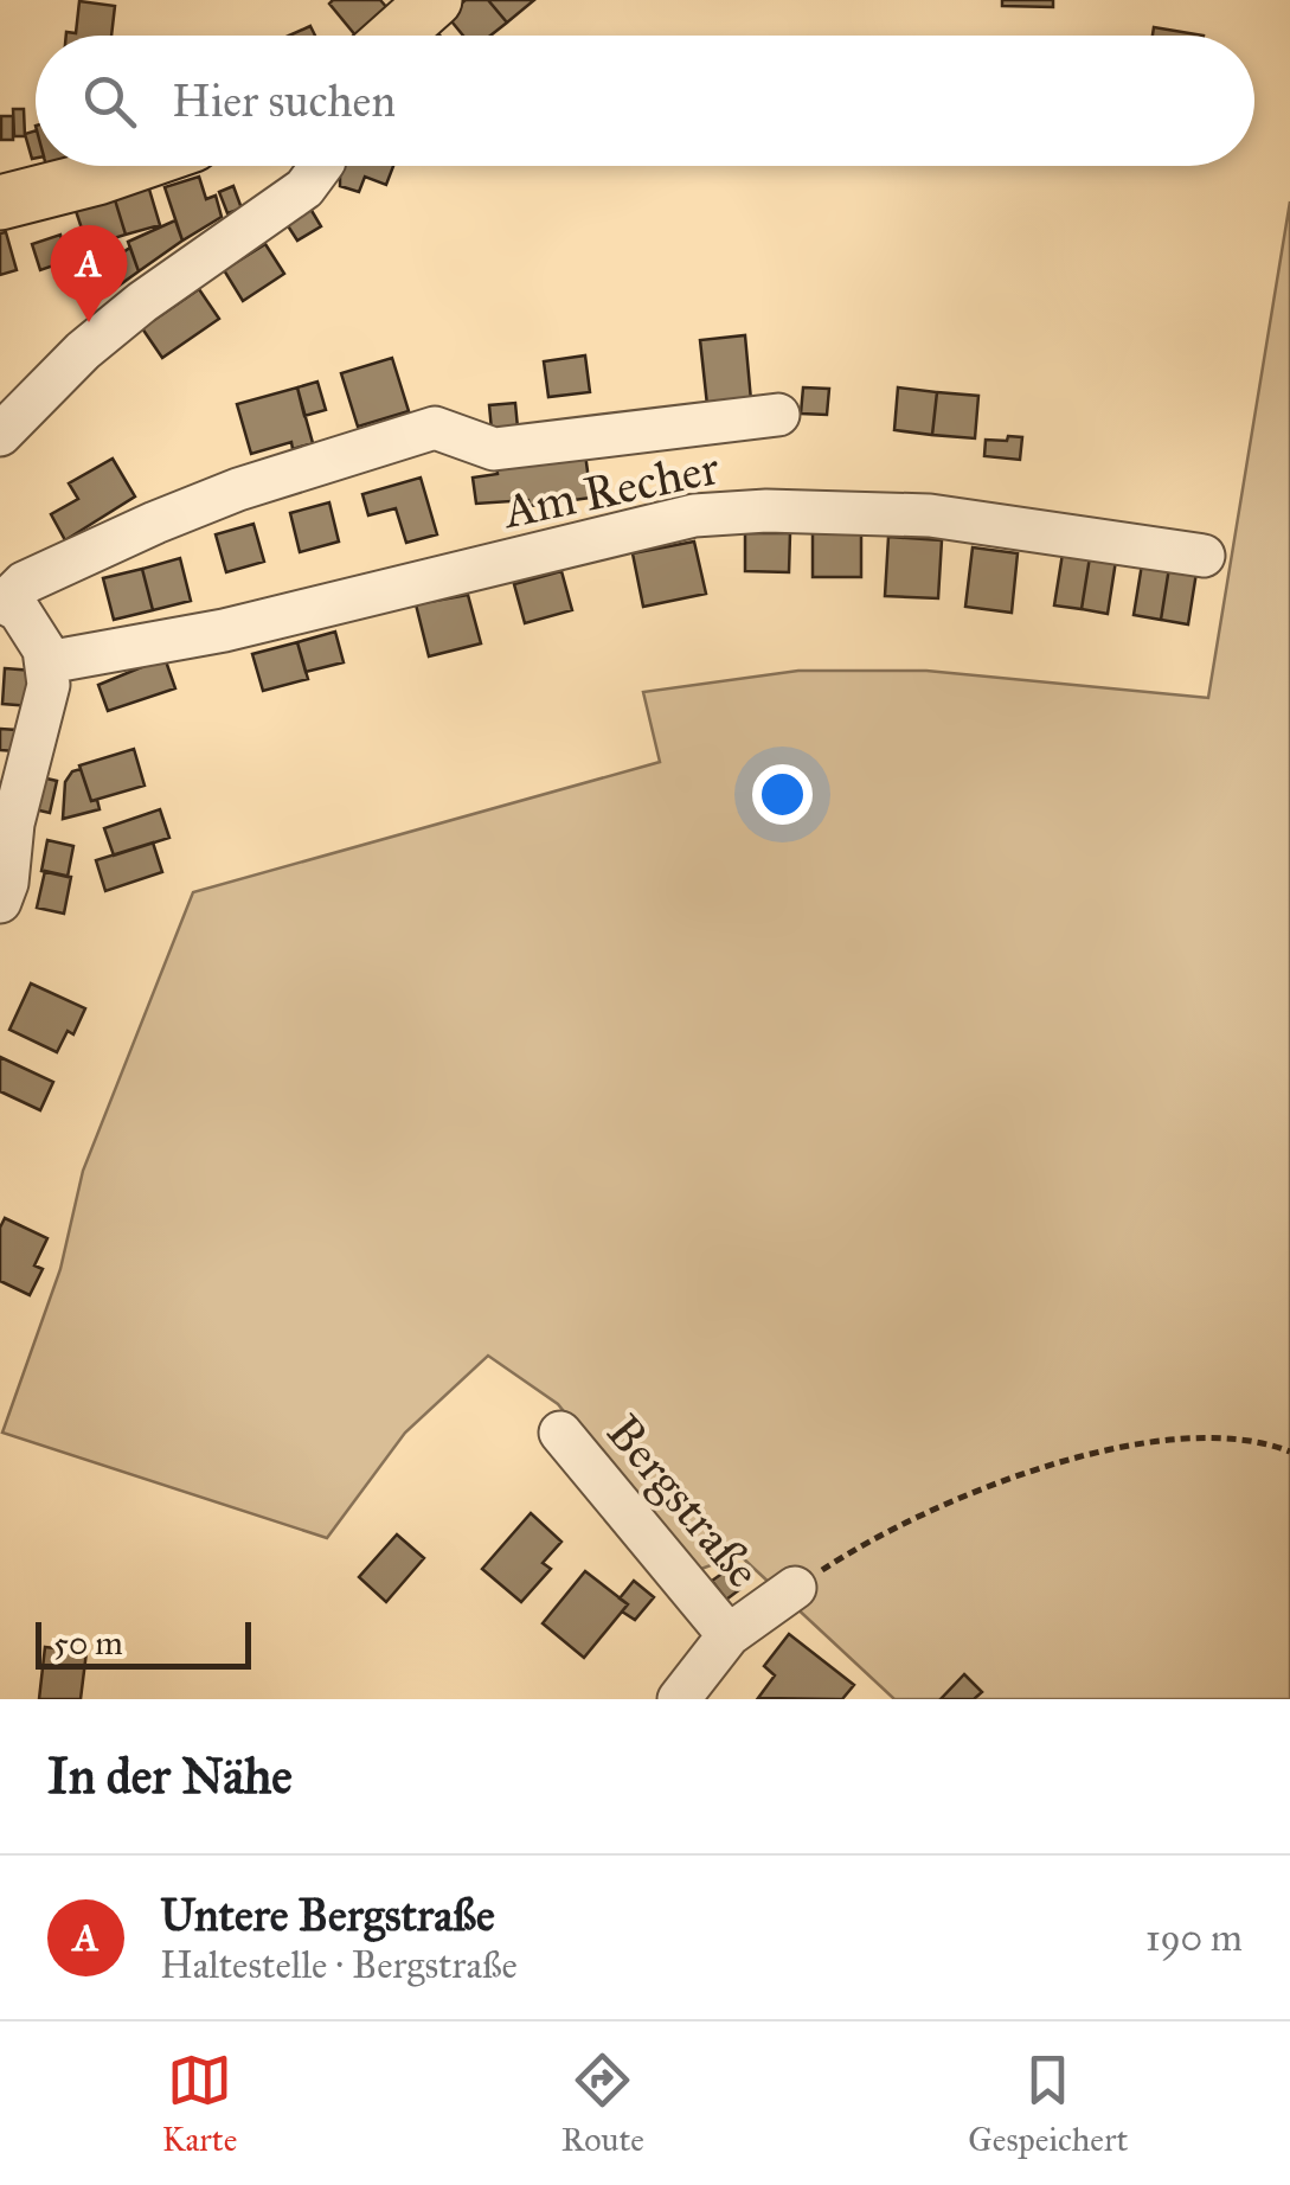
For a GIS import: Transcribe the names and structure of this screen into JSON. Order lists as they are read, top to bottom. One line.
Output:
{"streets":{"street":["Am Recher","Bergstraße"]},"scale_bar":"50 m","page":{"search":"Hier suchen","pins":"A","scale":"50 m","heading":"In der Nähe","list":[{"mark":"A","name":"Untere Bergstraße","note":"Haltestelle · Bergstraße","value":"190 m"}],"nav":["Karte","Route","Gespeichert"]}}
